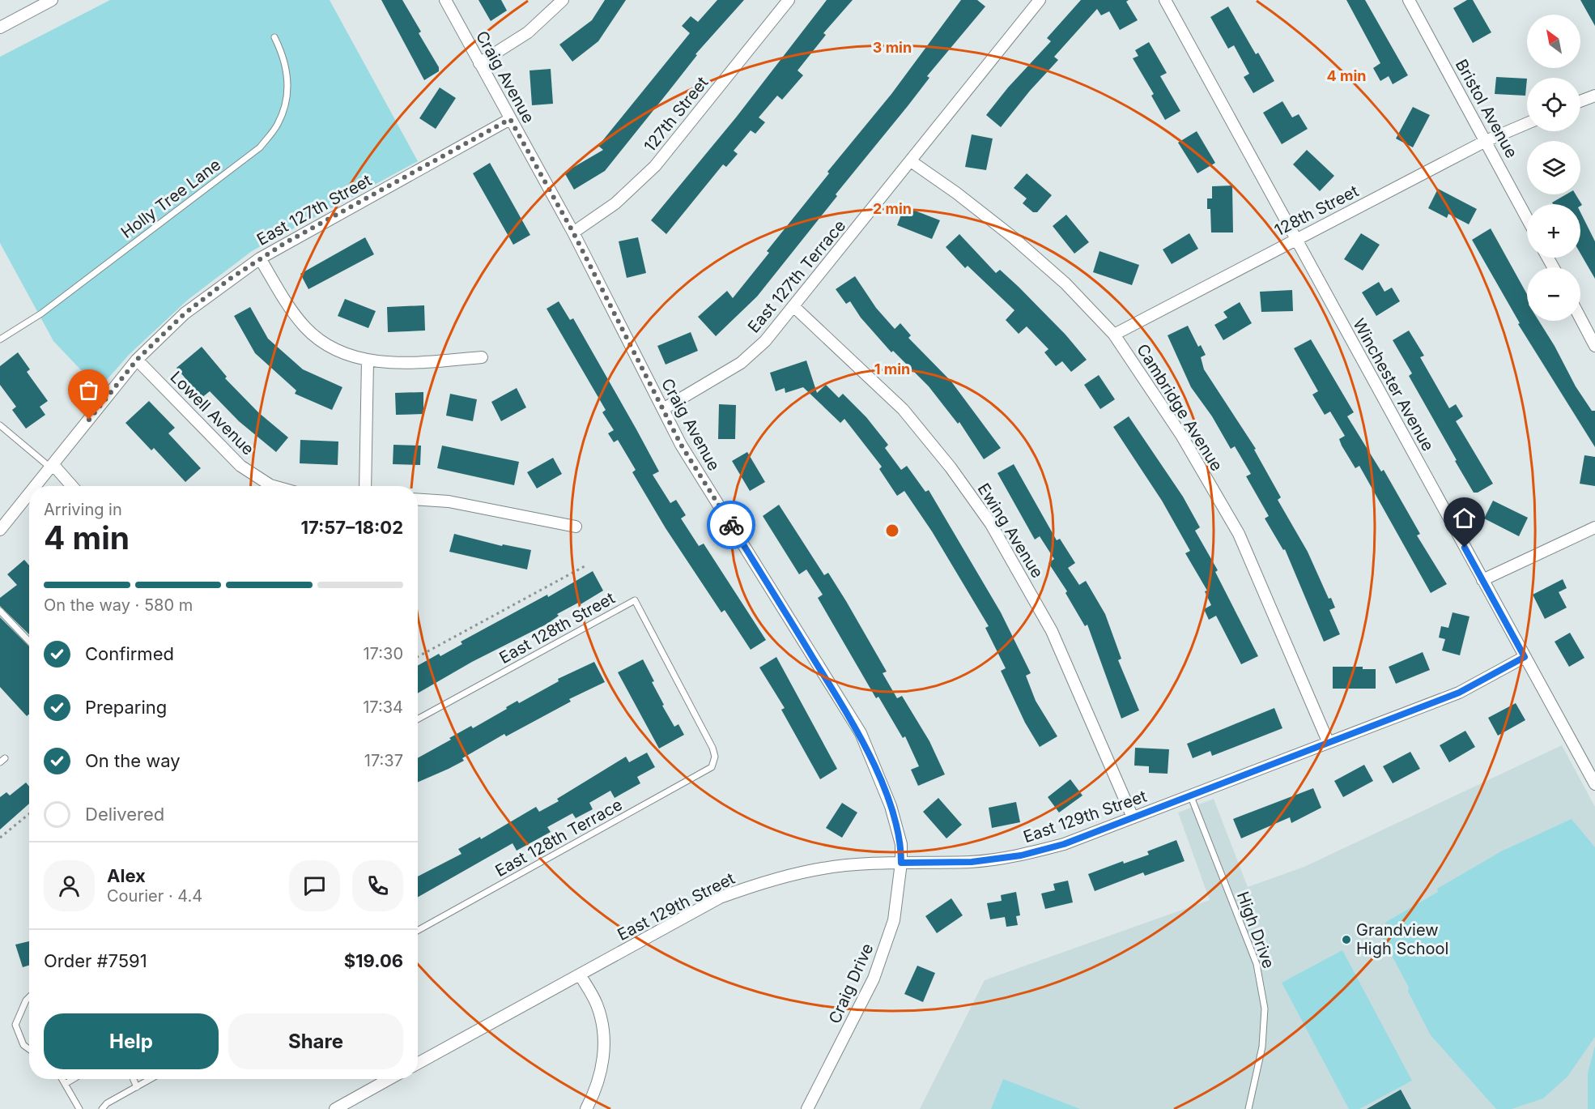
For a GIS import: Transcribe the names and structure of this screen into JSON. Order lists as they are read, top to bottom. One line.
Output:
{"streets":{"street":["Craig Avenue","Bristol Avenue","127th Street","East 127th Street","128th Street","East 127th Terrace","Winchester Avenue","Cambridge Avenue","Lowell Avenue","Ewing Avenue","East 129th Street","Craig Drive"],"lane":["Holly Tree Lane","East 128th Street","East 128th Terrace","High Drive"]},"crossings":[["Craig Avenue","127th Street"],["Craig Avenue","East 127th Street"],["Craig Avenue","East 127th Terrace"],["Craig Avenue","East 129th Street"],["Craig Avenue","Craig Drive"],["Bristol Avenue","128th Street"],["East 127th Street","Lowell Avenue"],["128th Street","Winchester Avenue"],["128th Street","Cambridge Avenue"],["East 127th Terrace","Cambridge Avenue"],["East 127th Terrace","Ewing Avenue"],["Winchester Avenue","East 129th Street"],["Cambridge Avenue","East 129th Street"],["Ewing Avenue","East 129th Street"],["East 128th Street","East 128th Terrace"],["East 129th Street","High Drive"],["East 129th Street","Craig Drive"]],"places":["Grandview High School"],"north":"top left","page":{"map_buttons":["+","−"],"heading":["4 min","Arriving in","17:57–18:02"],"panel":["Alex","Courier · 4.4","Order #7591","$19.06"],"bar":"On the way · 580 m","list":[["Confirmed","17:30"],["Preparing","17:34"],["On the way","17:37"],"Delivered"],"buttons":["Help","Share"]},"rings":["3 min","4 min","2 min","1 min"]}
